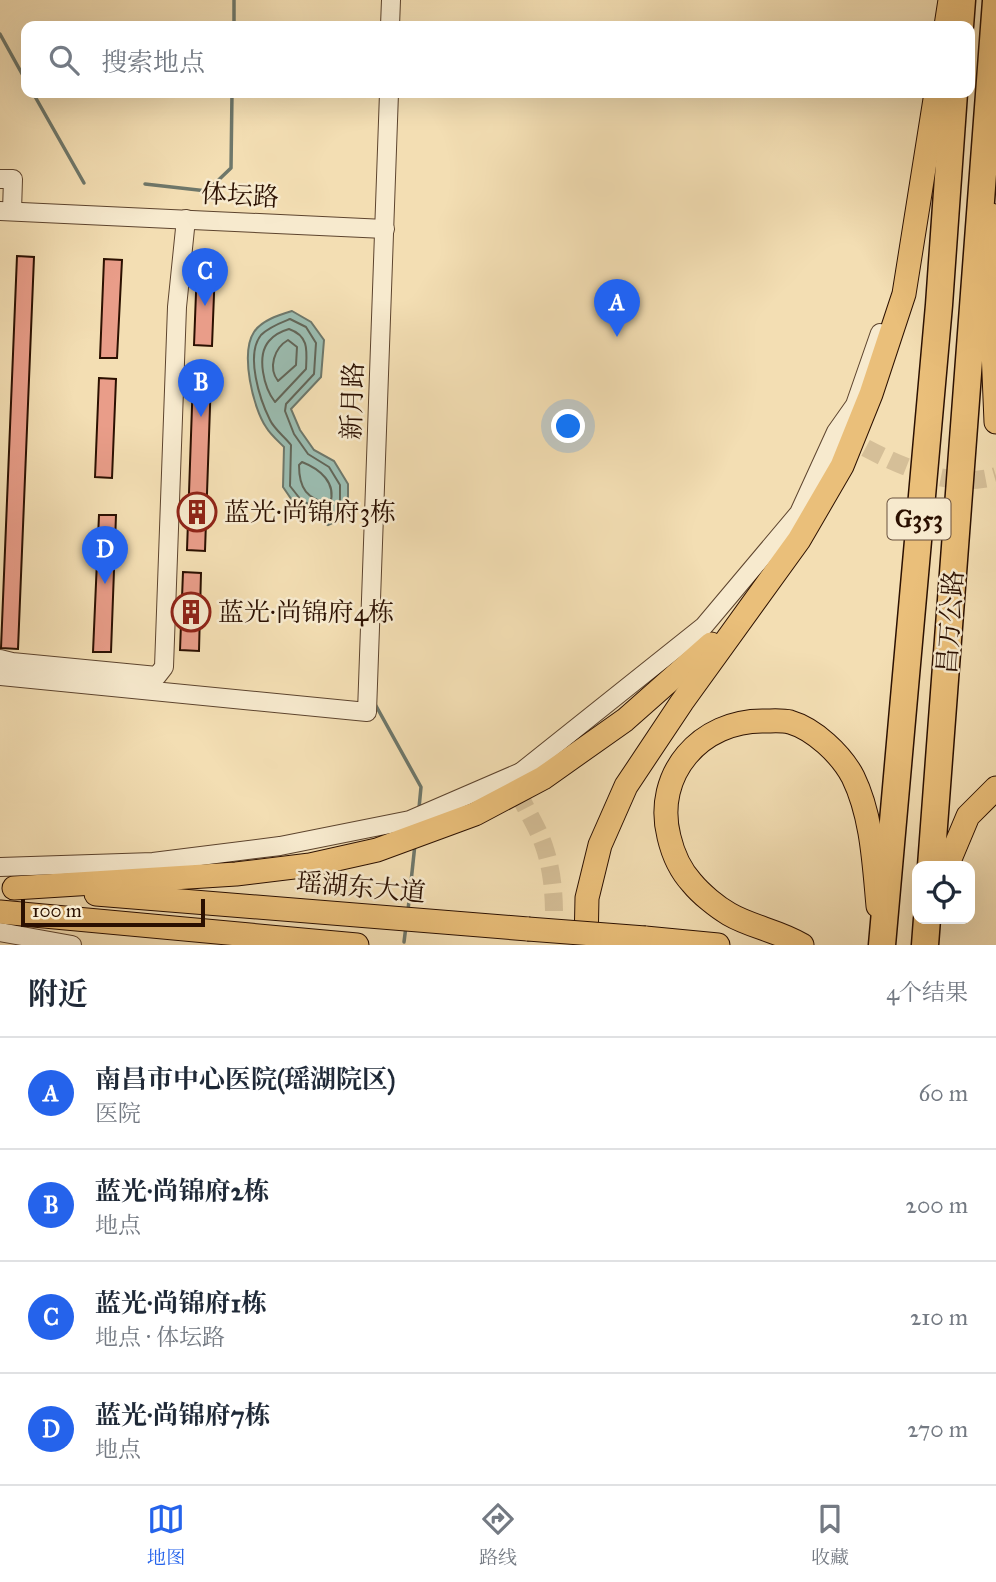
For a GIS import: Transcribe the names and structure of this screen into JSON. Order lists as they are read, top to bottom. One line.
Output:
{"streets":{"highway":["G353","昌万公路"],"main road":["瑶湖东大道"],"street":["体坛路","新月路"]},"crossings":[["体坛路","新月路"]],"places":{"building":["蓝光·尚锦府3栋","蓝光·尚锦府4栋"]},"scale_bar":"100 m","page":{"search":"搜索地点","pins":["C","A","B","D"],"scale":"100 m","heading":["附近","4个结果"],"list":[{"mark":"A","name":"南昌市中心医院(瑶湖院区)","note":"医院","value":"60 m"},{"mark":"B","name":"蓝光·尚锦府2栋","note":"地点","value":"200 m"},{"mark":"C","name":"蓝光·尚锦府1栋","note":"地点 · 体坛路","value":"210 m"},{"mark":"D","name":"蓝光·尚锦府7栋","note":"地点","value":"270 m"}],"nav":["地图","路线","收藏"]}}
